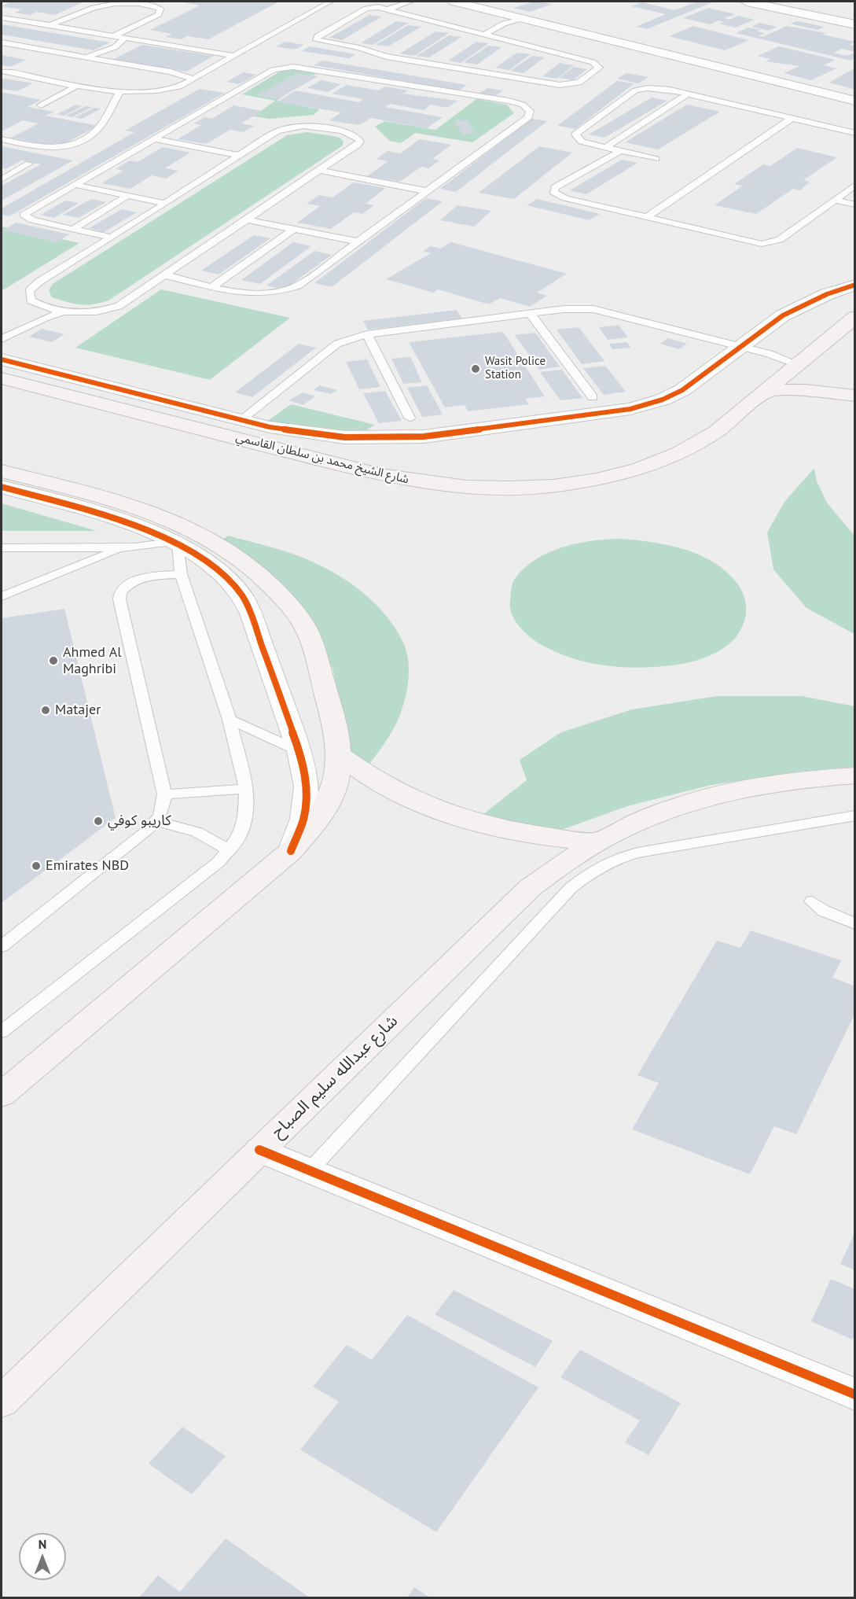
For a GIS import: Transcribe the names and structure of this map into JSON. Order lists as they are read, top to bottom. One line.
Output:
{"streets":{"main road":["شارع الشيخ محمد بن سلطان القاسمي","شارع عبدالله سليم الصباح"]},"places":["Wasit Police Station","Ahmed Al Maghribi","Matajer","كاريبو كوفي","Emirates NBD"],"north":"top"}
